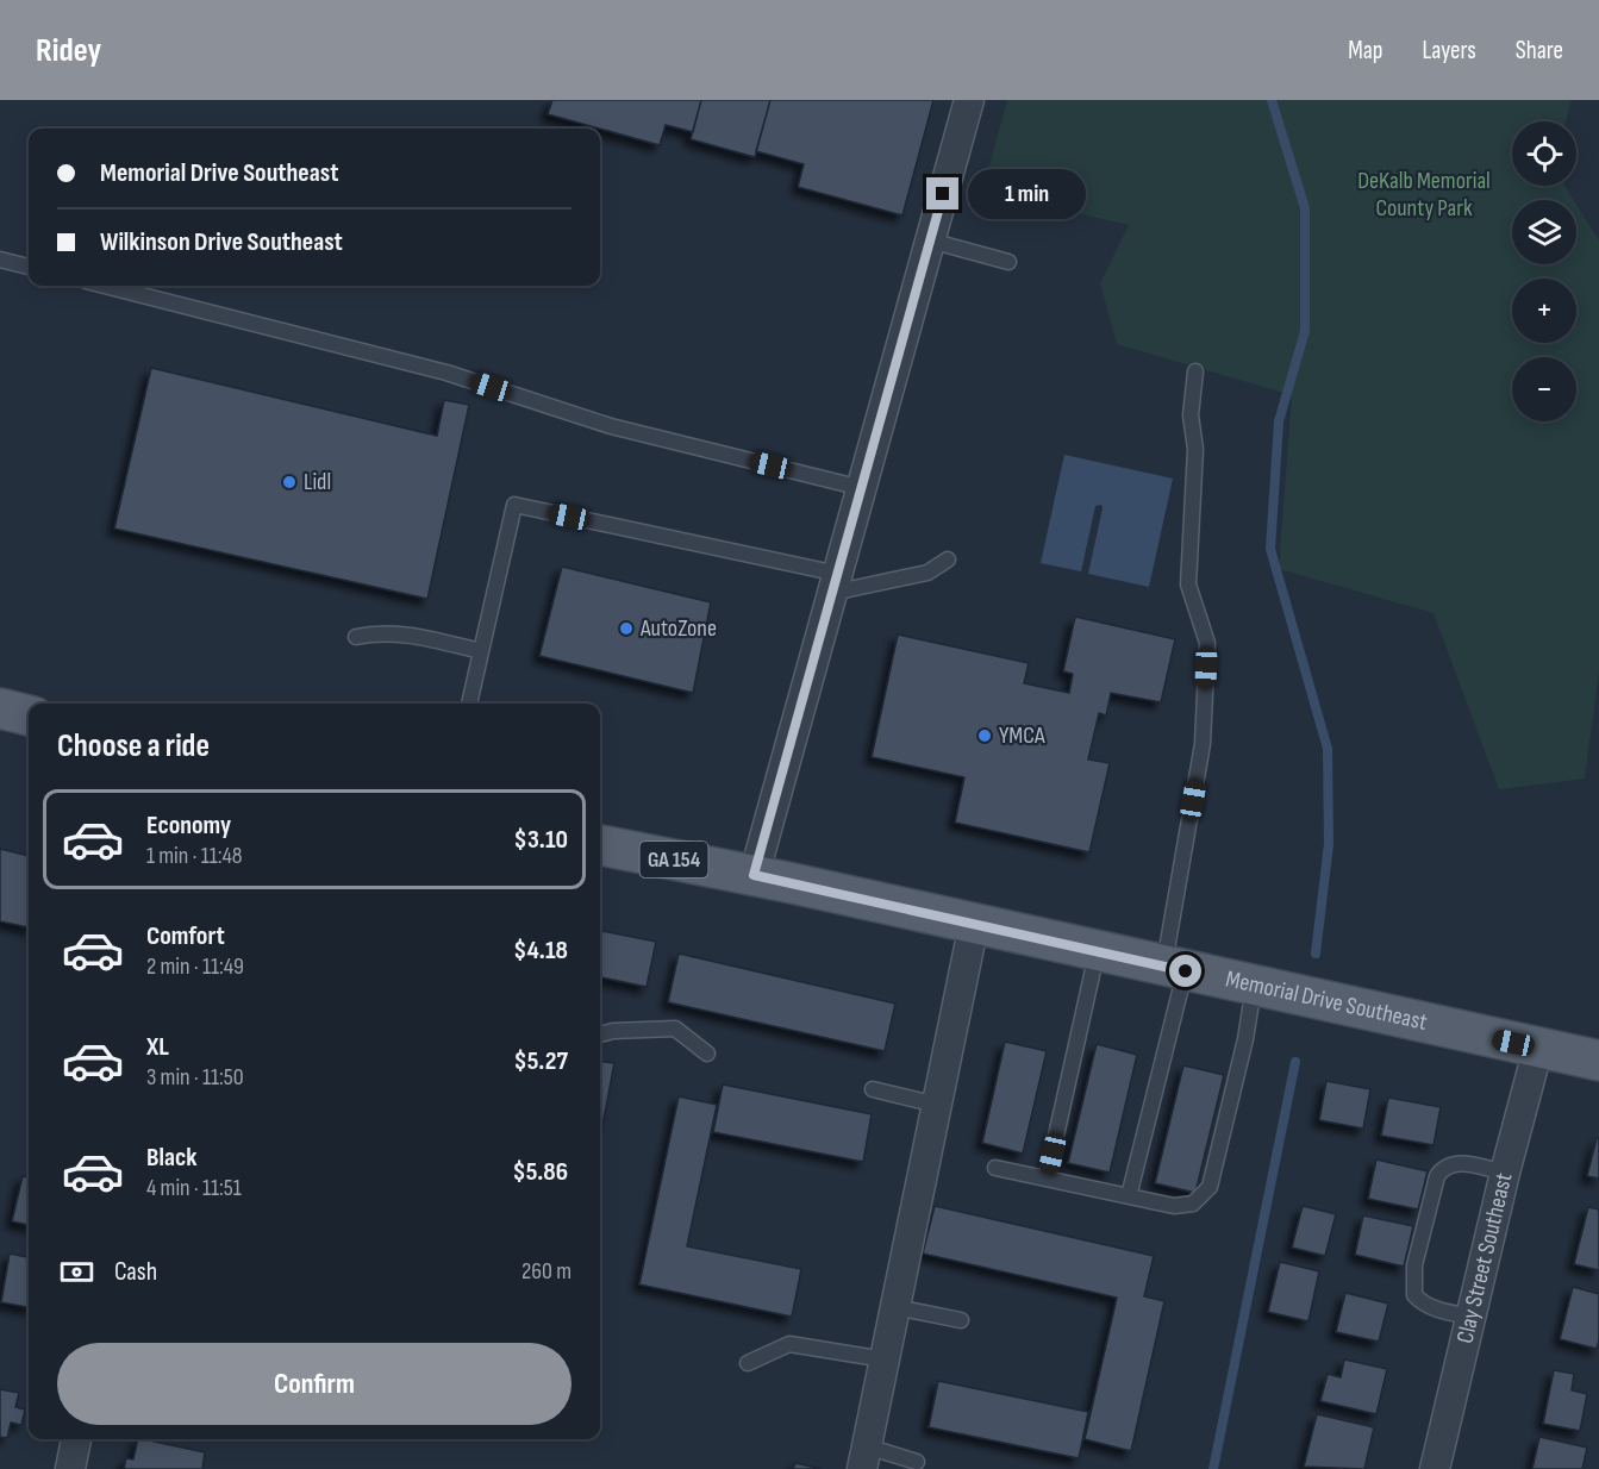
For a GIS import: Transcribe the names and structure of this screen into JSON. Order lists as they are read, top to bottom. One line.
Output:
{"streets":{"main road":["GA 154","Memorial Drive Southeast"],"street":["Clay Street Southeast"]},"crossings":[["Memorial Drive Southeast","Clay Street Southeast"]],"parks":["DeKalb Memorial County Park"],"places":["Lidl","AutoZone","YMCA"],"page":{"header":"Ridey","nav":["Map","Layers","Share"],"map_buttons":["+","−"],"banner":["Memorial Drive Southeast","Wilkinson Drive Southeast"],"bubble":"1 min","heading":"Choose a ride","list":[{"name":"Economy","note":"1 min · 11:48","value":"$3.10"},{"name":"Comfort","note":"2 min · 11:49","value":"$4.18"},{"name":"XL","note":"3 min · 11:50","value":"$5.27"},{"name":"Black","note":"4 min · 11:51","value":"$5.86"}],"pay":["Cash","260 m"],"buttons":"Confirm"}}
